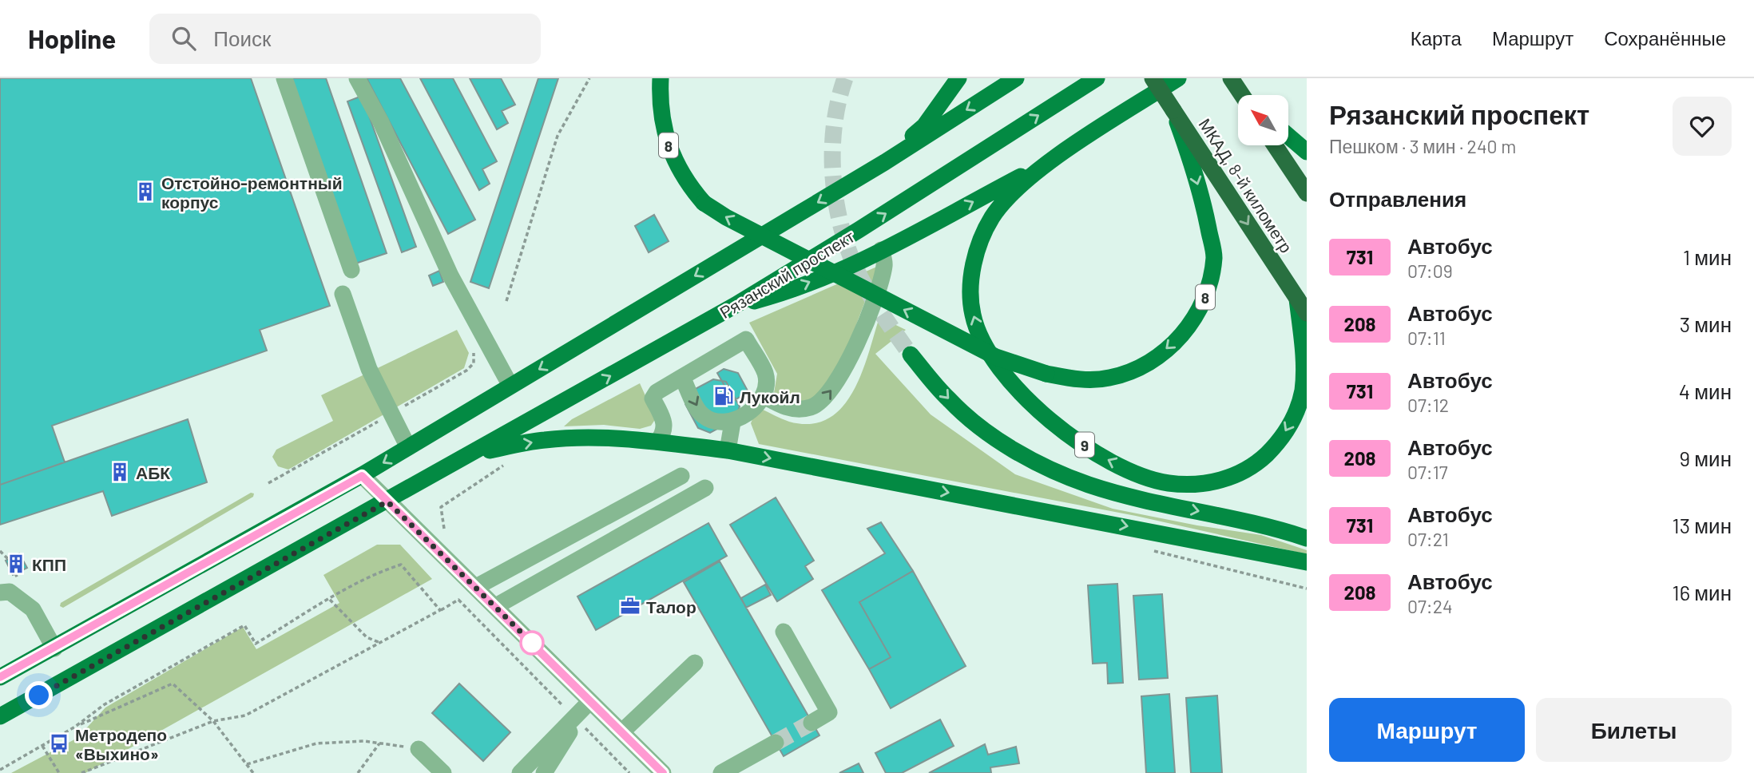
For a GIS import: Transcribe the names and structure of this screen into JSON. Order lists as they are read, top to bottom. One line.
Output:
{"streets":{"highway":["МКАД, 8-й километр"],"main road":["8","Рязанский проспект","9"]},"crossings":[["8","МКАД, 8-й километр"],["МКАД, 8-й километр","9"]],"places":{"building":["Отстойно-ремонтный корпус","АБК","КПП"],"fuel station":["Лукойл"],"office":["Талор"],"bus stop":["Метродепо «Выхино»"]},"lines":["bus line 731"],"north":"top left","page":{"header":"Hopline","search":"Поиск","nav":["Карта","Маршрут","Сохранённые"],"heading":[["Рязанский проспект","Пешком · 3 мин · 240 m"],"Отправления"],"list":[{"mark":"731","name":"Автобус","note":"07:09","value":"1 мин"},{"mark":"208","name":"Автобус","note":"07:11","value":"3 мин"},{"mark":"731","name":"Автобус","note":"07:12","value":"4 мин"},{"mark":"208","name":"Автобус","note":"07:17","value":"9 мин"},{"mark":"731","name":"Автобус","note":"07:21","value":"13 мин"},{"mark":"208","name":"Автобус","note":"07:24","value":"16 мин"}],"buttons":["Маршрут","Билеты"]}}
